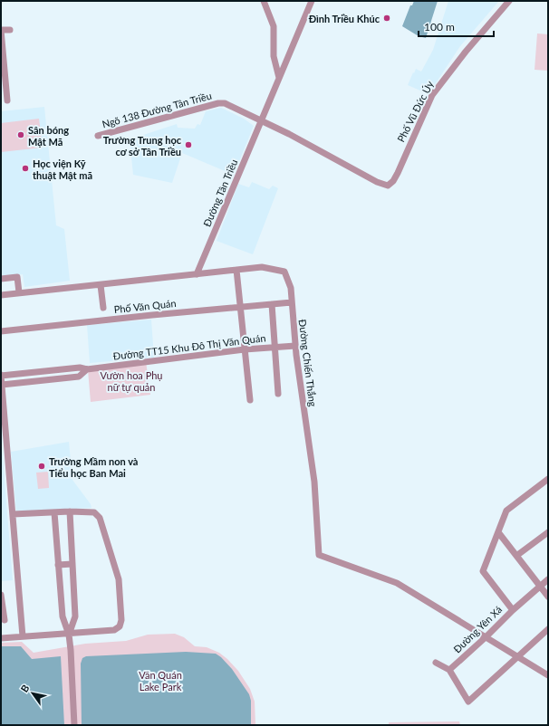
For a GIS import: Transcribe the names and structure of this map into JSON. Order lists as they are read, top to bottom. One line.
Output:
{"streets":{"street":["Ngõ 138 Đường Tân Triều","Phố Vũ Đức Úy","Đường Tân Triều","Phố Văn Quán","Đường TT15 Khu Đô Thị Văn Quán","Đường Chiến Thắng","Đường Yên Xá"]},"crossings":[["Ngõ 138 Đường Tân Triều","Phố Vũ Đức Úy"],["Ngõ 138 Đường Tân Triều","Đường Tân Triều"],["Phố Vũ Đức Úy","Đường Tân Triều"],["Đường Tân Triều","Đường Chiến Thắng"],["Phố Văn Quán","Đường Chiến Thắng"],["Đường TT15 Khu Đô Thị Văn Quán","Đường Chiến Thắng"],["Đường Chiến Thắng","Đường Yên Xá"]],"parks":["Vườn hoa Phụ nữ tự quản","Văn Quán Lake Park"],"places":["Đình Triều Khúc","Sân bóng Mật Mã","Trường Trung học cơ sở Tân Triều","Học viện Kỹ thuật Mật mã","Trường Mầm non và Tiểu học Ban Mai"],"scale_bar":"100 m","north":"top left"}
